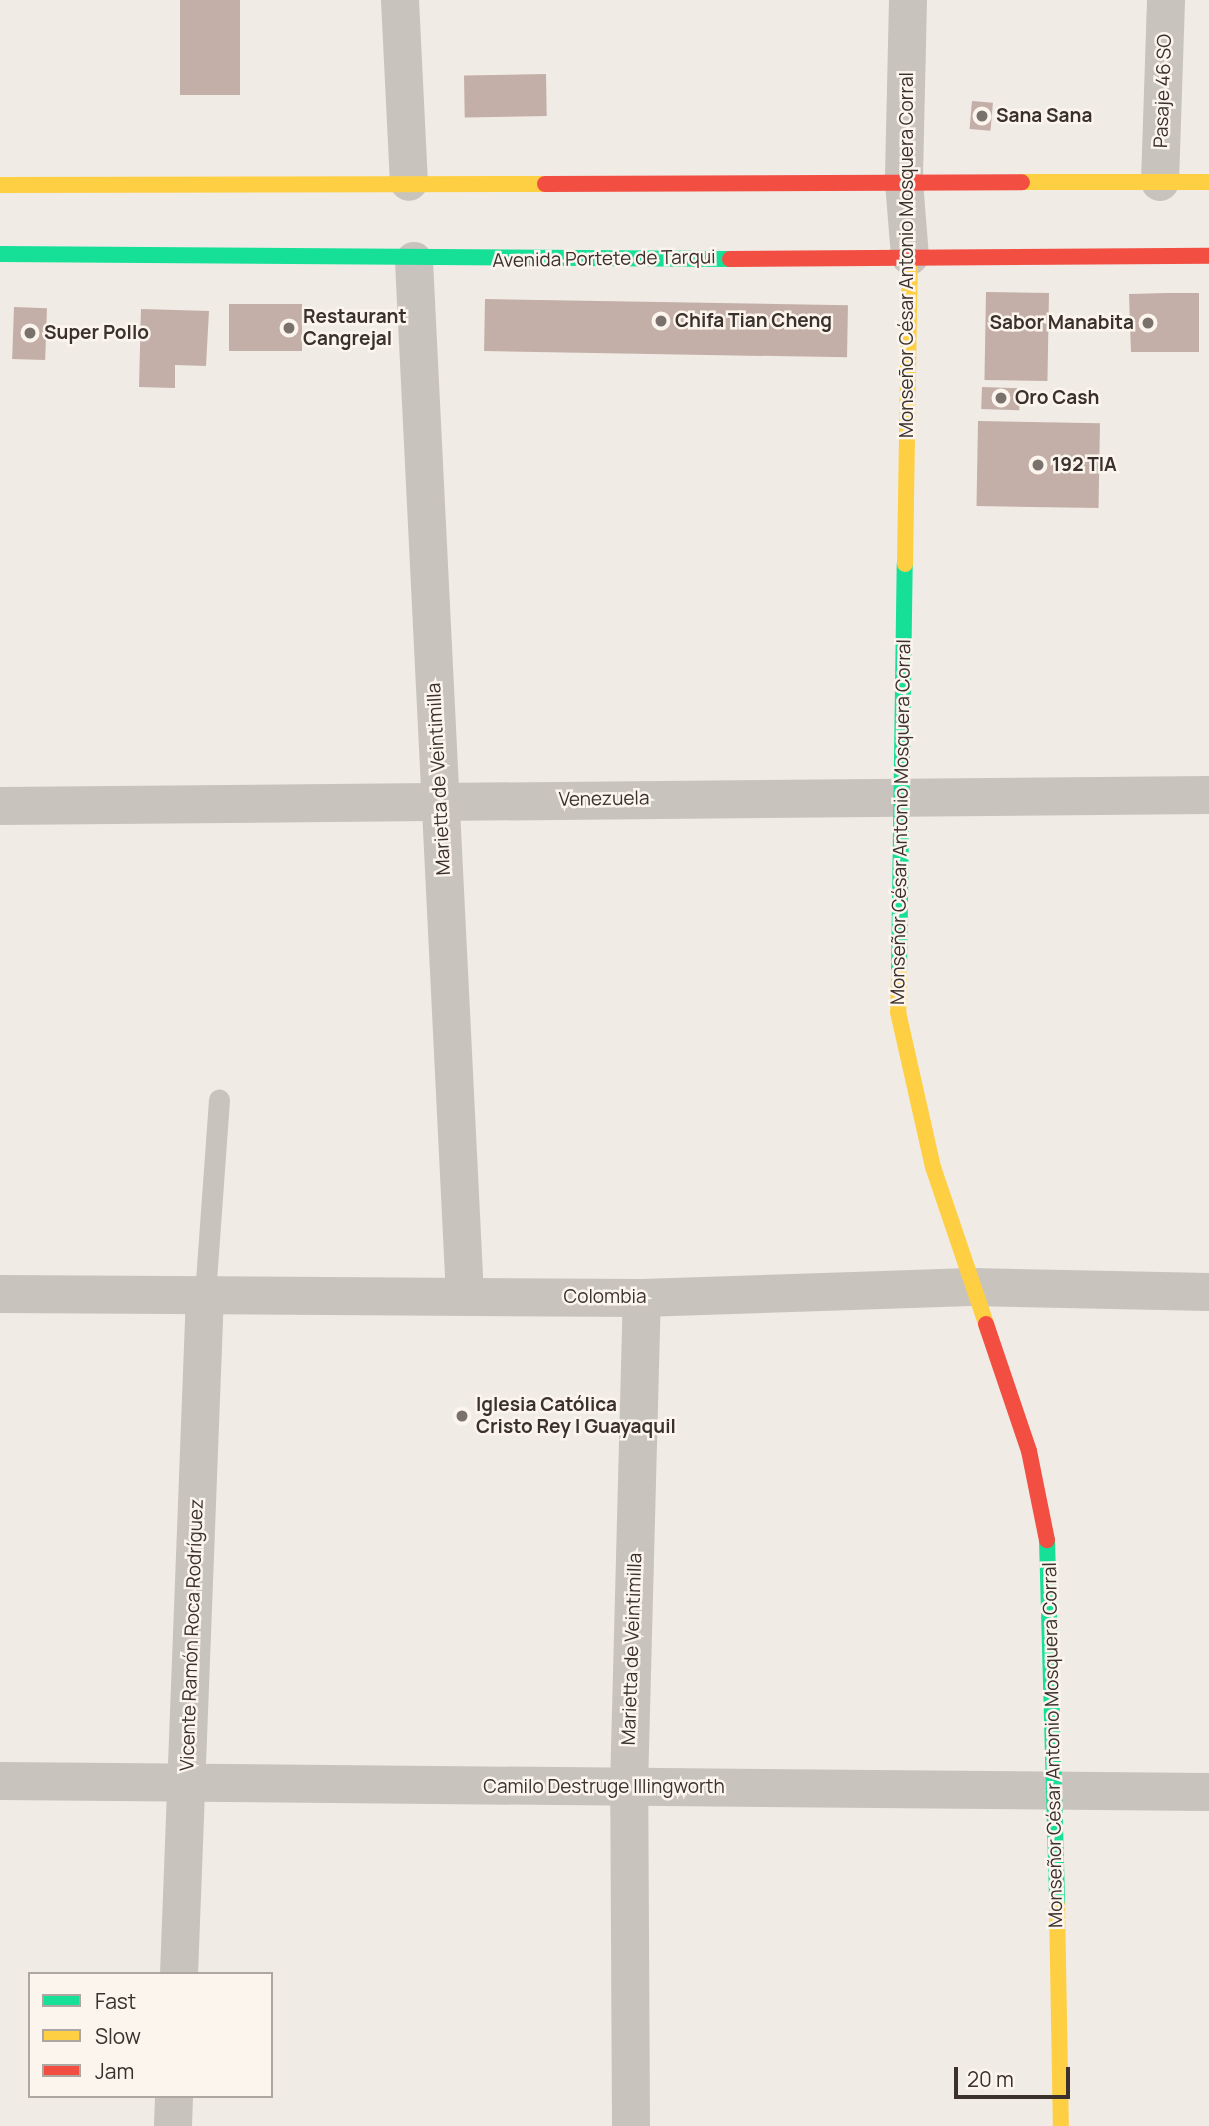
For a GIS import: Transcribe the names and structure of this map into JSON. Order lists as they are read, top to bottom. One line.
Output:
{"streets":{"main road":["Monseñor César Antonio Mosquera Corral","Avenida Portete de Tarqui"],"street":["Pasaje 46 SO","Marietta de Veintimilla","Venezuela","Colombia","Vicente Ramón Roca Rodríguez","Camilo Destruge Illingworth"]},"crossings":[["Monseñor César Antonio Mosquera Corral","Avenida Portete de Tarqui"],["Monseñor César Antonio Mosquera Corral","Venezuela"],["Monseñor César Antonio Mosquera Corral","Colombia"],["Monseñor César Antonio Mosquera Corral","Camilo Destruge Illingworth"],["Avenida Portete de Tarqui","Marietta de Veintimilla"],["Marietta de Veintimilla","Venezuela"],["Marietta de Veintimilla","Colombia"],["Marietta de Veintimilla","Camilo Destruge Illingworth"],["Colombia","Vicente Ramón Roca Rodríguez"],["Vicente Ramón Roca Rodríguez","Camilo Destruge Illingworth"]],"places":["Sana Sana","Chifa Tian Cheng","Sabor Manabita","Restaurant Cangrejal","Super Pollo","Oro Cash","192 TIA","Iglesia Católica Cristo Rey | Guayaquil"],"legend":["Fast","Slow","Jam"],"scale_bar":"20 m"}
